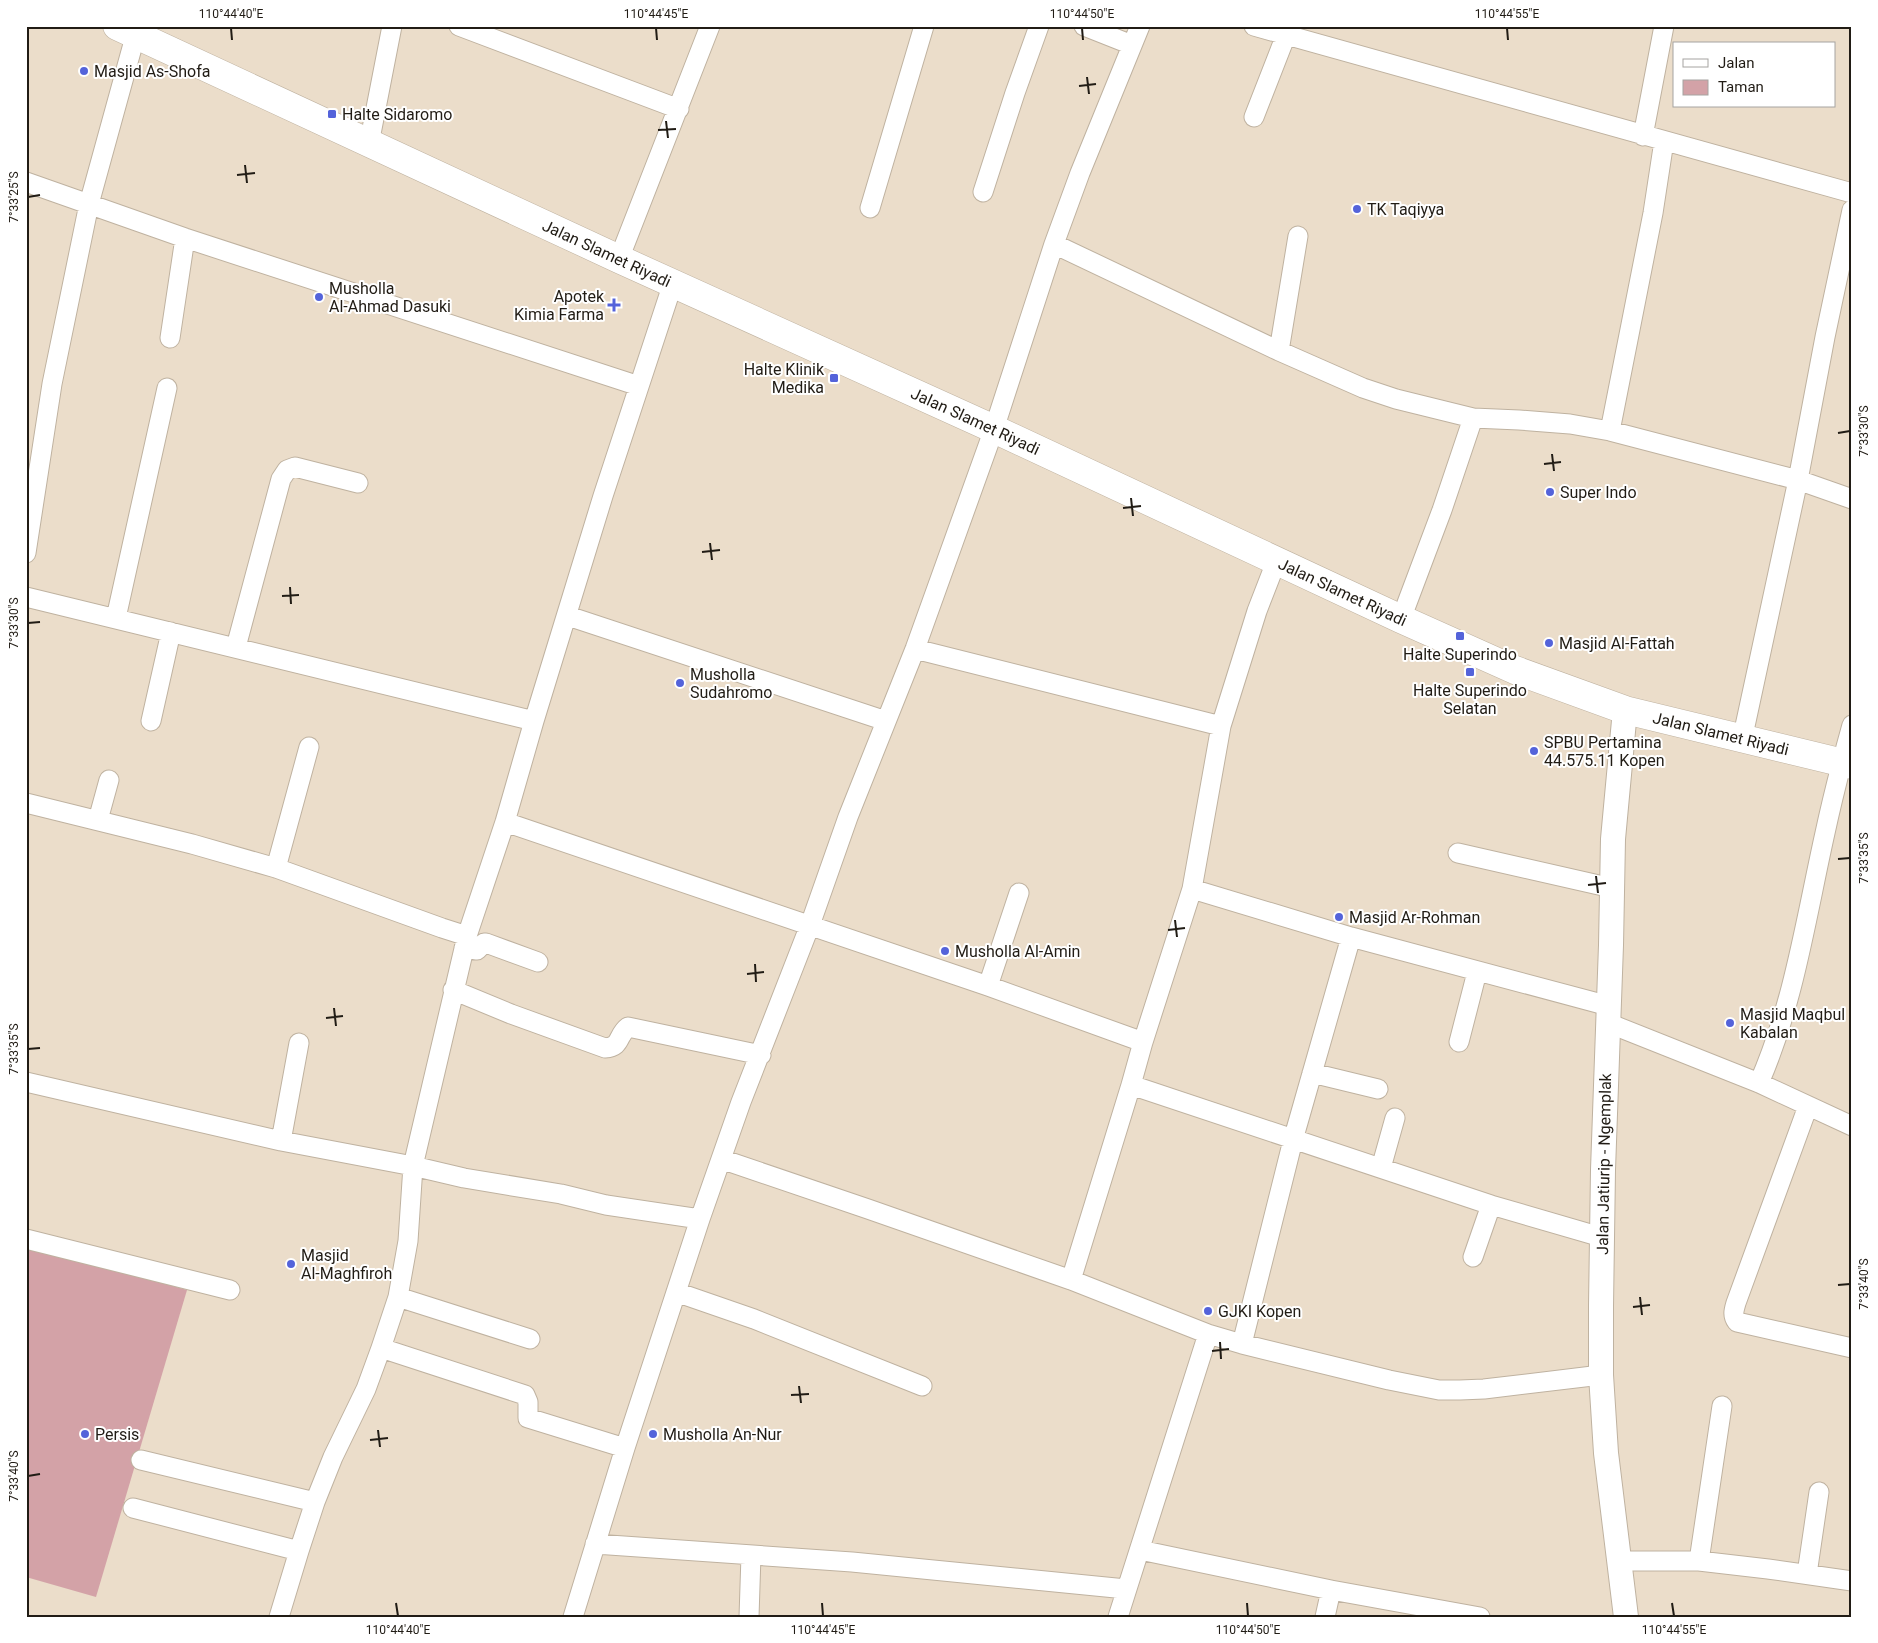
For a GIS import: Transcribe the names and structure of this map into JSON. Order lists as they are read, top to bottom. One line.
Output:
{"streets":{"main road":["Jalan Slamet Riyadi"],"street":["Jalan Jatiurip - Ngemplak"]},"crossings":[["Jalan Slamet Riyadi","Jalan Jatiurip - Ngemplak"]],"places":{"other":["Masjid As-Shofa","TK Taqiyya","Musholla Al-Ahmad Dasuki","Super Indo","Masjid Al-Fattah","Musholla Sudahromo","SPBU Pertamina 44.575.11 Kopen","Masjid Ar-Rohman","Musholla Al-Amin","Masjid Maqbul Kabalan","Masjid Al-Maghfiroh","GJKI Kopen","Persis","Musholla An-Nur"],"transit":["Halte Sidaromo","Halte Klinik Medika","Halte Superindo","Halte Superindo Selatan"],"health":["Apotek Kimia Farma"]},"legend":["Jalan","Taman"],"coordinates":["110°44'40\"E","110°44'45\"E","110°44'50\"E","110°44'55\"E","7°33'25\"S","7°33'30\"S","7°33'35\"S","7°33'40\"S"]}
